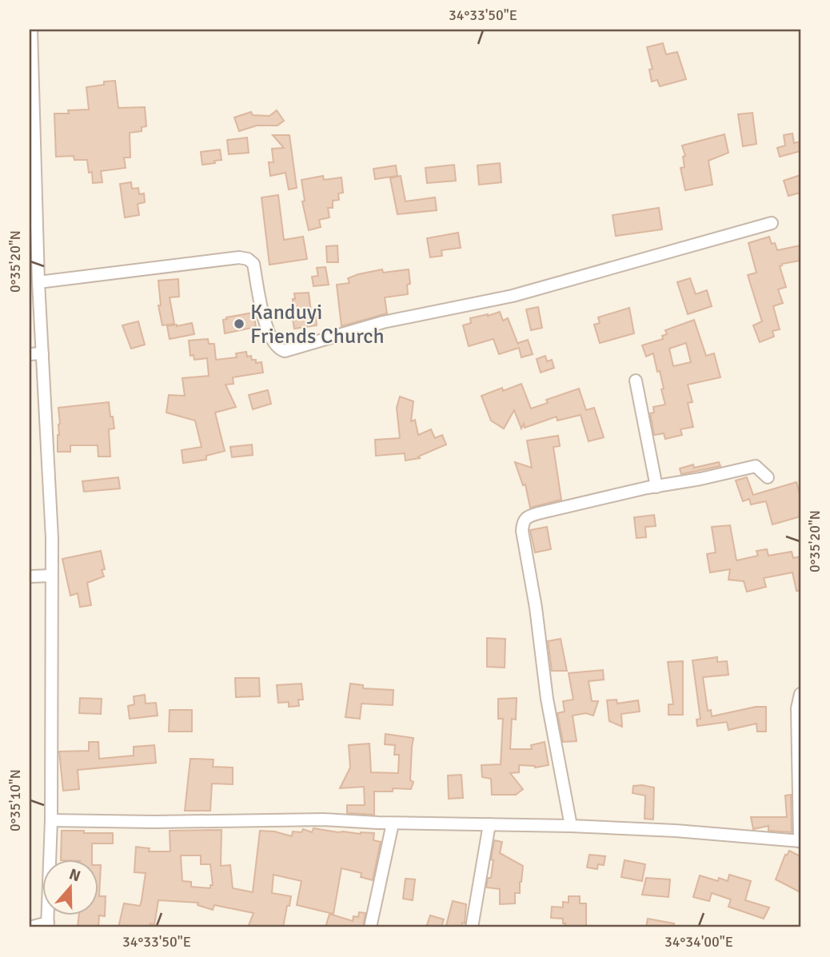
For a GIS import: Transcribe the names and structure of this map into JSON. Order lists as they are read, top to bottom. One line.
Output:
{"places":["Kanduyi Friends Church"],"north":"top","coordinates":["34°33'50\"E","0°35'20\"N","0°35'10\"N","34°34'00\"E"]}
